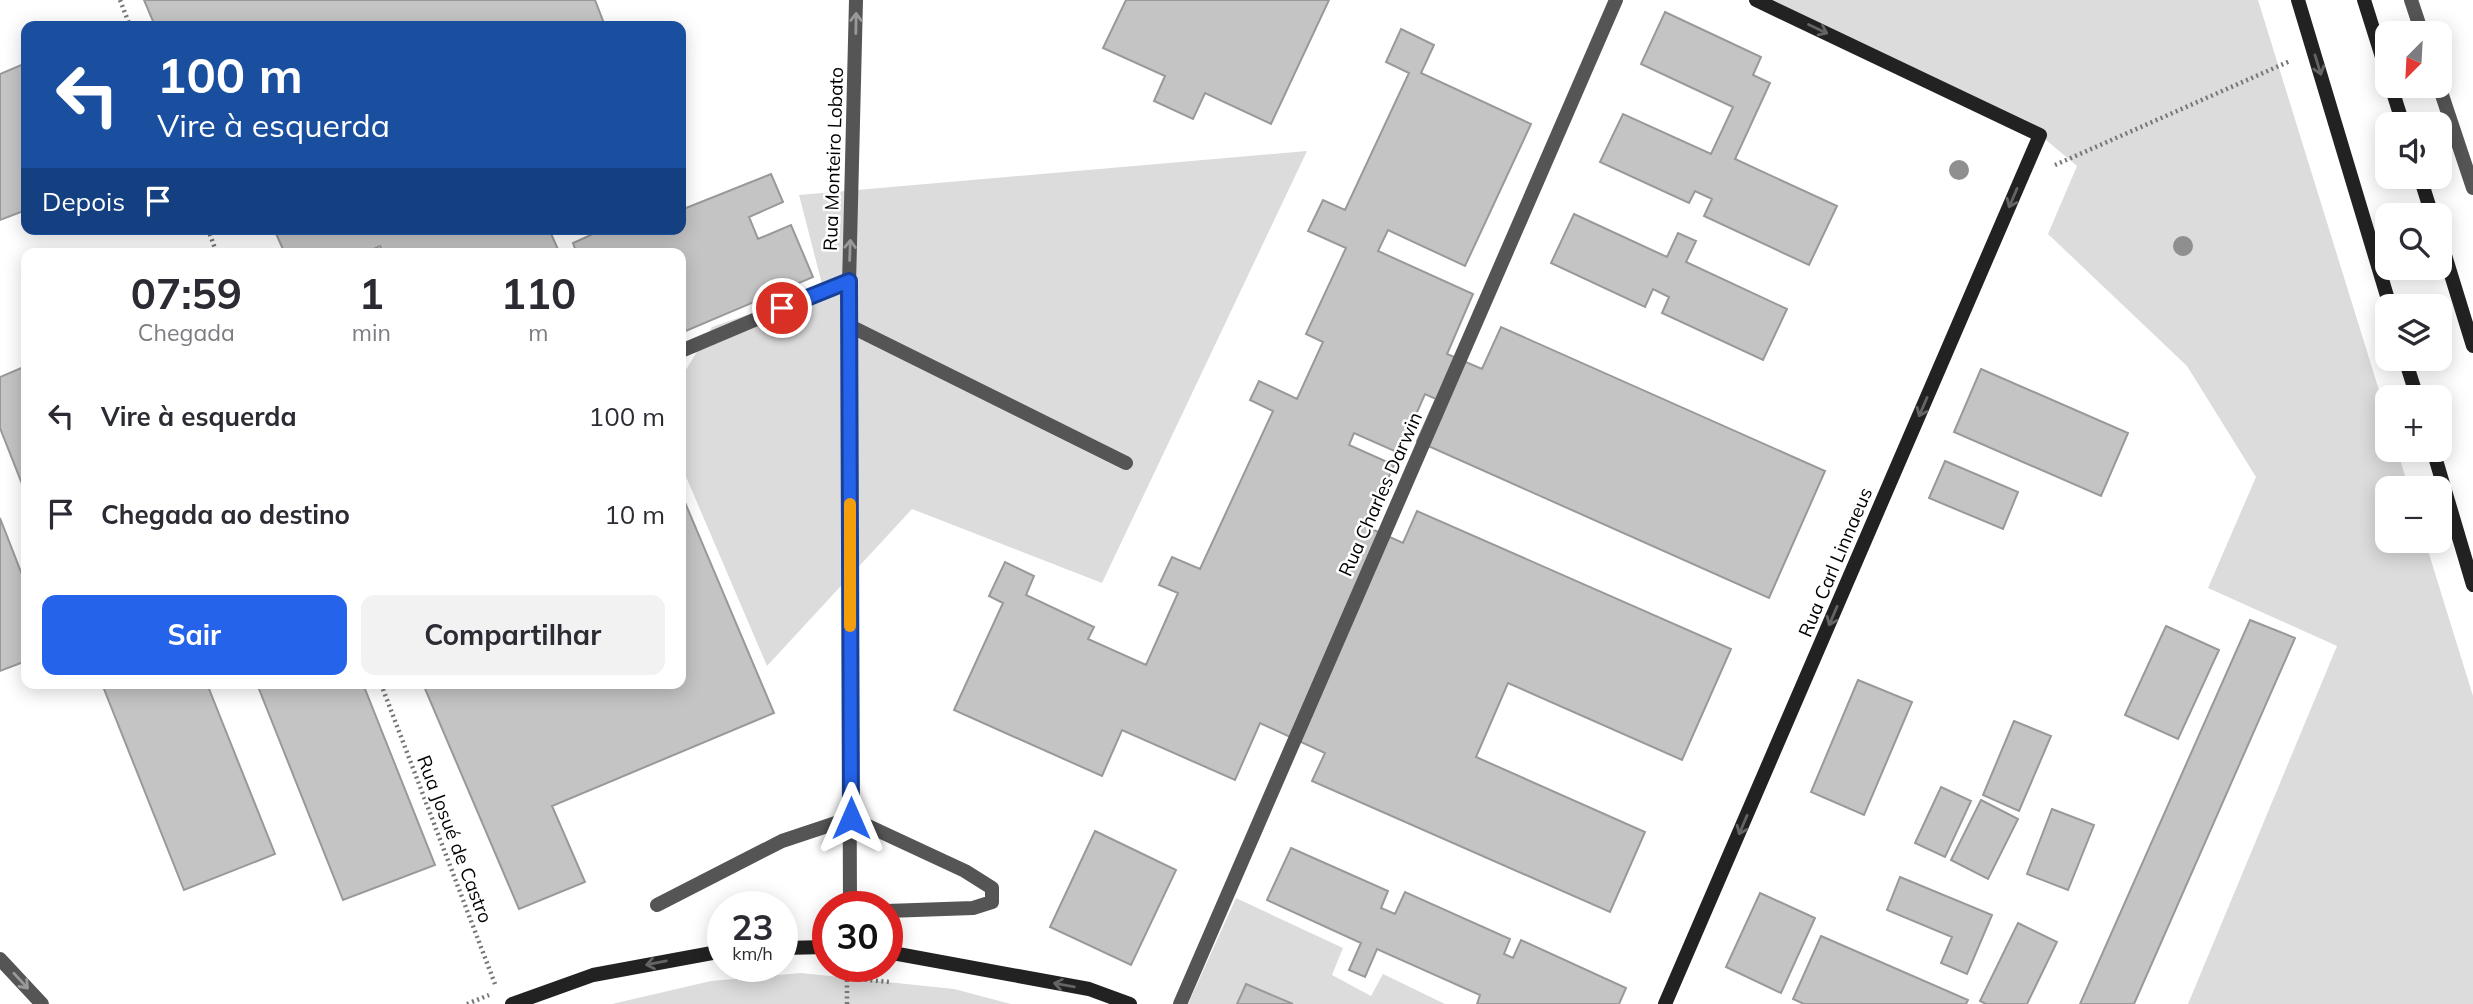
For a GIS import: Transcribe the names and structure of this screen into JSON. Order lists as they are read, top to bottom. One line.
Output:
{"streets":{"street":["Rua Monteiro Lobato","Rua Charles Darwin","Rua Carl Linnaeus"],"path":["Rua Josué de Castro"]},"north":"bottom left","page":{"map_buttons":["+","−"],"turn":["100 m","Vire à esquerda"],"then":"Depois","eta":["07:59","Chegada","1","min","110","m"],"list":[{"name":"Vire à esquerda","value":"100 m"},{"name":"Chegada ao destino","value":"10 m"}],"buttons":["Sair","Compartilhar"],"speed":"23 km/h","limit":"30"}}
